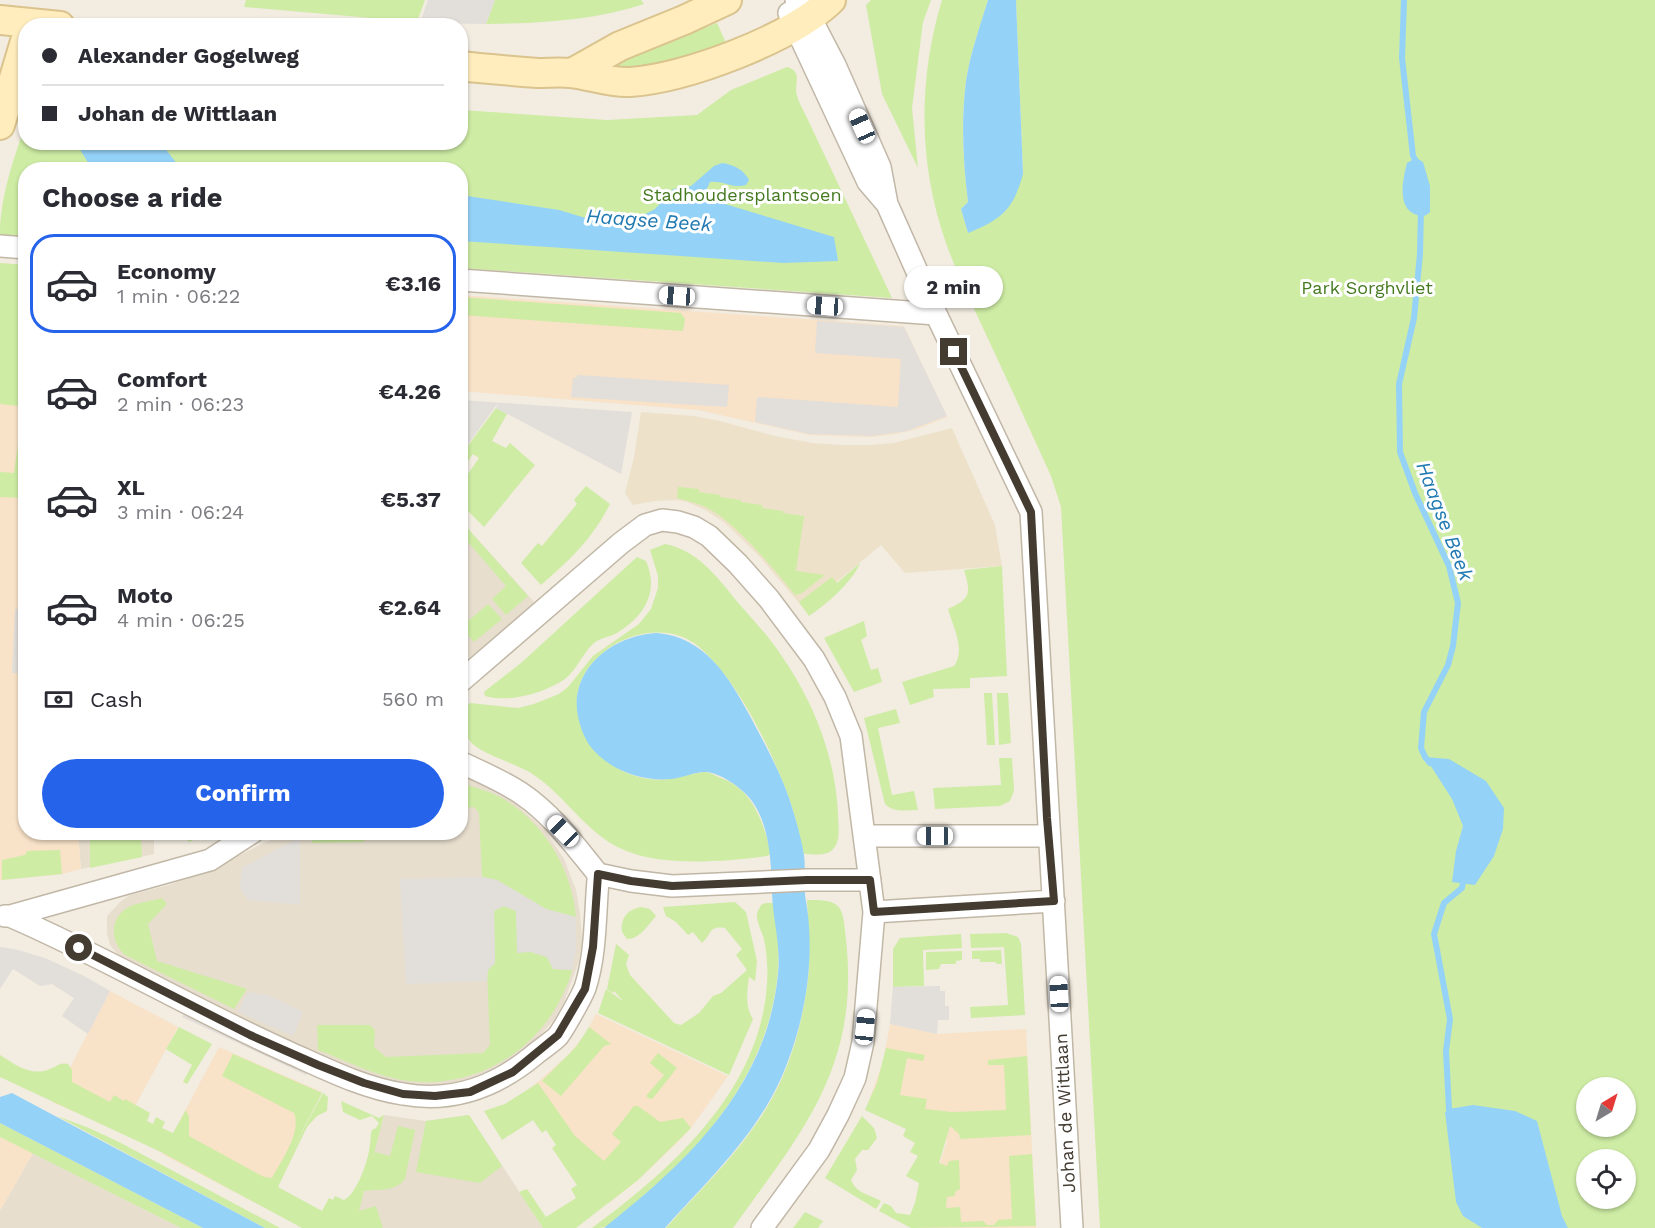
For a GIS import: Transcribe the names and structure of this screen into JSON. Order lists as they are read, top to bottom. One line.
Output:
{"streets":{"street":["Johan de Wittlaan"]},"water":["Haagse Beek"],"parks":["Stadhoudersplantsoen","Park Sorghvliet"],"north":"top right","page":{"banner":["Alexander Gogelweg","Johan de Wittlaan"],"heading":"Choose a ride","list":[{"name":"Economy","note":"1 min · 06:22","value":"€3.16"},{"name":"Comfort","note":"2 min · 06:23","value":"€4.26"},{"name":"XL","note":"3 min · 06:24","value":"€5.37"},{"name":"Moto","note":"4 min · 06:25","value":"€2.64"}],"bubble":"2 min","pay":["Cash","560 m"],"buttons":"Confirm"}}
